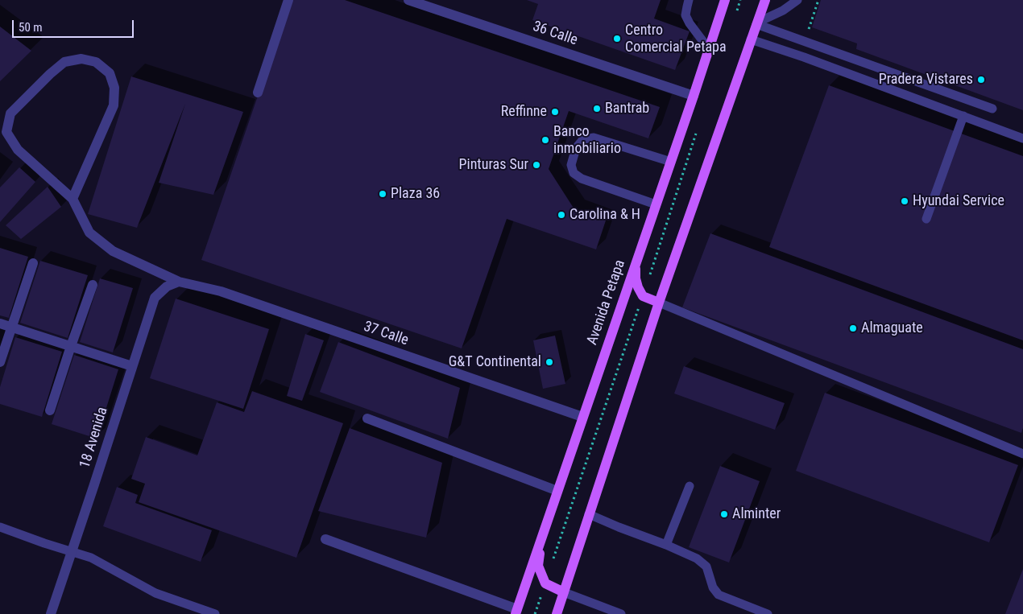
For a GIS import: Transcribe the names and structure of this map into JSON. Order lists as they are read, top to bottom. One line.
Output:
{"streets":{"main road":["Avenida Petapa"],"street":["36 Calle","37 Calle","18 Avenida"]},"crossings":[["36 Calle","Avenida Petapa"],["Avenida Petapa","37 Calle"],["37 Calle","18 Avenida"]],"places":["Centro Comercial Petapa","Pradera Vistares","Bantrab","Reffinne","Banco inmobiliario","Pinturas Sur","Plaza 36","Hyundai Service","Carolina & H","Almaguate","G&T Continental","Alminter"],"scale_bar":"50 m"}
